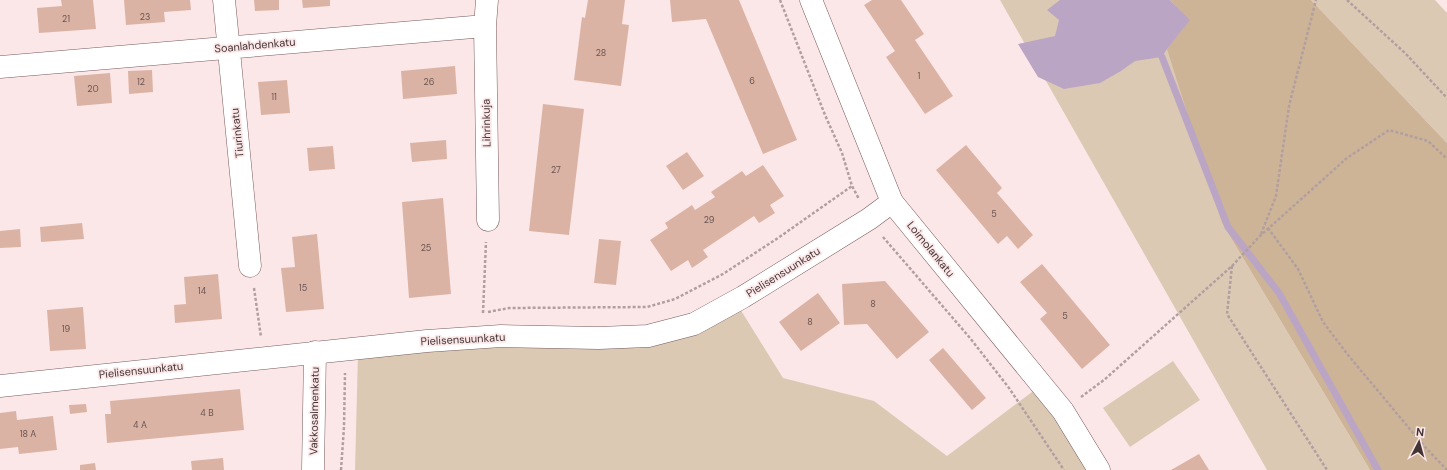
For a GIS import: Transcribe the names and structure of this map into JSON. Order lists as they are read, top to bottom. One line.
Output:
{"streets":{"street":["Soanlahdenkatu","Lihrinkuja","Tiurinkatu","Loimolankatu","Pielisensuunkatu","Vakkosalmenkatu"]},"crossings":[["Soanlahdenkatu","Lihrinkuja"],["Soanlahdenkatu","Tiurinkatu"],["Loimolankatu","Pielisensuunkatu"],["Pielisensuunkatu","Vakkosalmenkatu"]],"house_numbers":["23","21","28","1","6","12","26","20","11","27","5","29","25","15","14","8","5","8","19","4 B","4 A","18 A"],"north":"top"}
